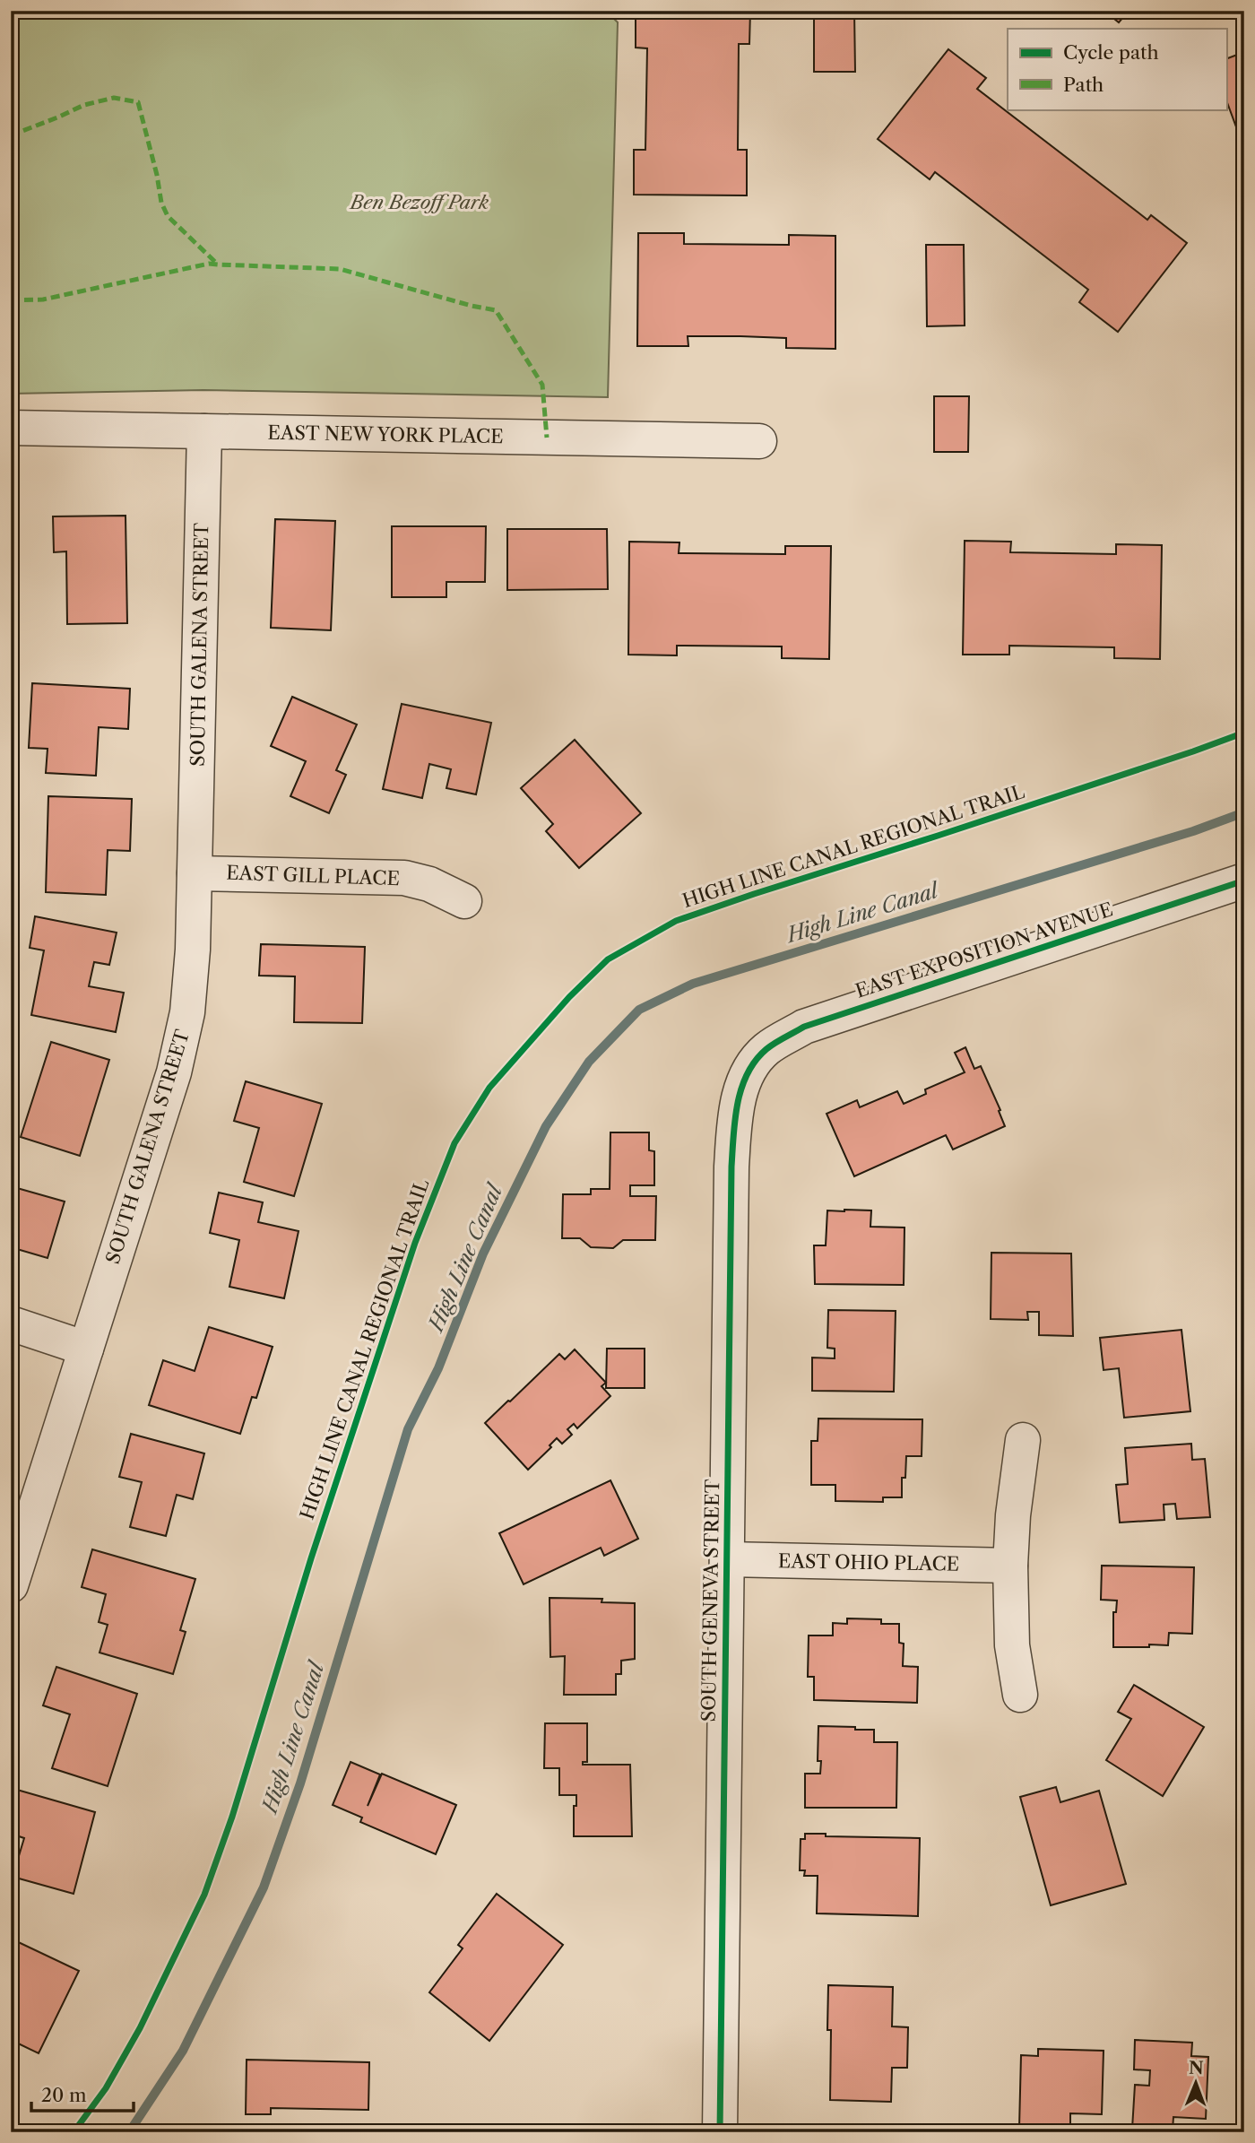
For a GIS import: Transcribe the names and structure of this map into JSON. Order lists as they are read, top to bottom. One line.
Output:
{"streets":{"street":["EAST NEW YORK PLACE","SOUTH GALENA STREET","EAST GILL PLACE","EAST EXPOSITION AVENUE","EAST OHIO PLACE","SOUTH GENEVA STREET"],"cycle path":["HIGH LINE CANAL REGIONAL TRAIL"]},"crossings":[["EAST NEW YORK PLACE","SOUTH GALENA STREET"],["SOUTH GALENA STREET","EAST GILL PLACE"],["EAST EXPOSITION AVENUE","SOUTH GENEVA STREET"],["EAST OHIO PLACE","SOUTH GENEVA STREET"]],"water":["High Line Canal"],"parks":["Ben Bezoff Park"],"legend":["Cycle path","Path"],"scale_bar":"20 m","north":"top"}
